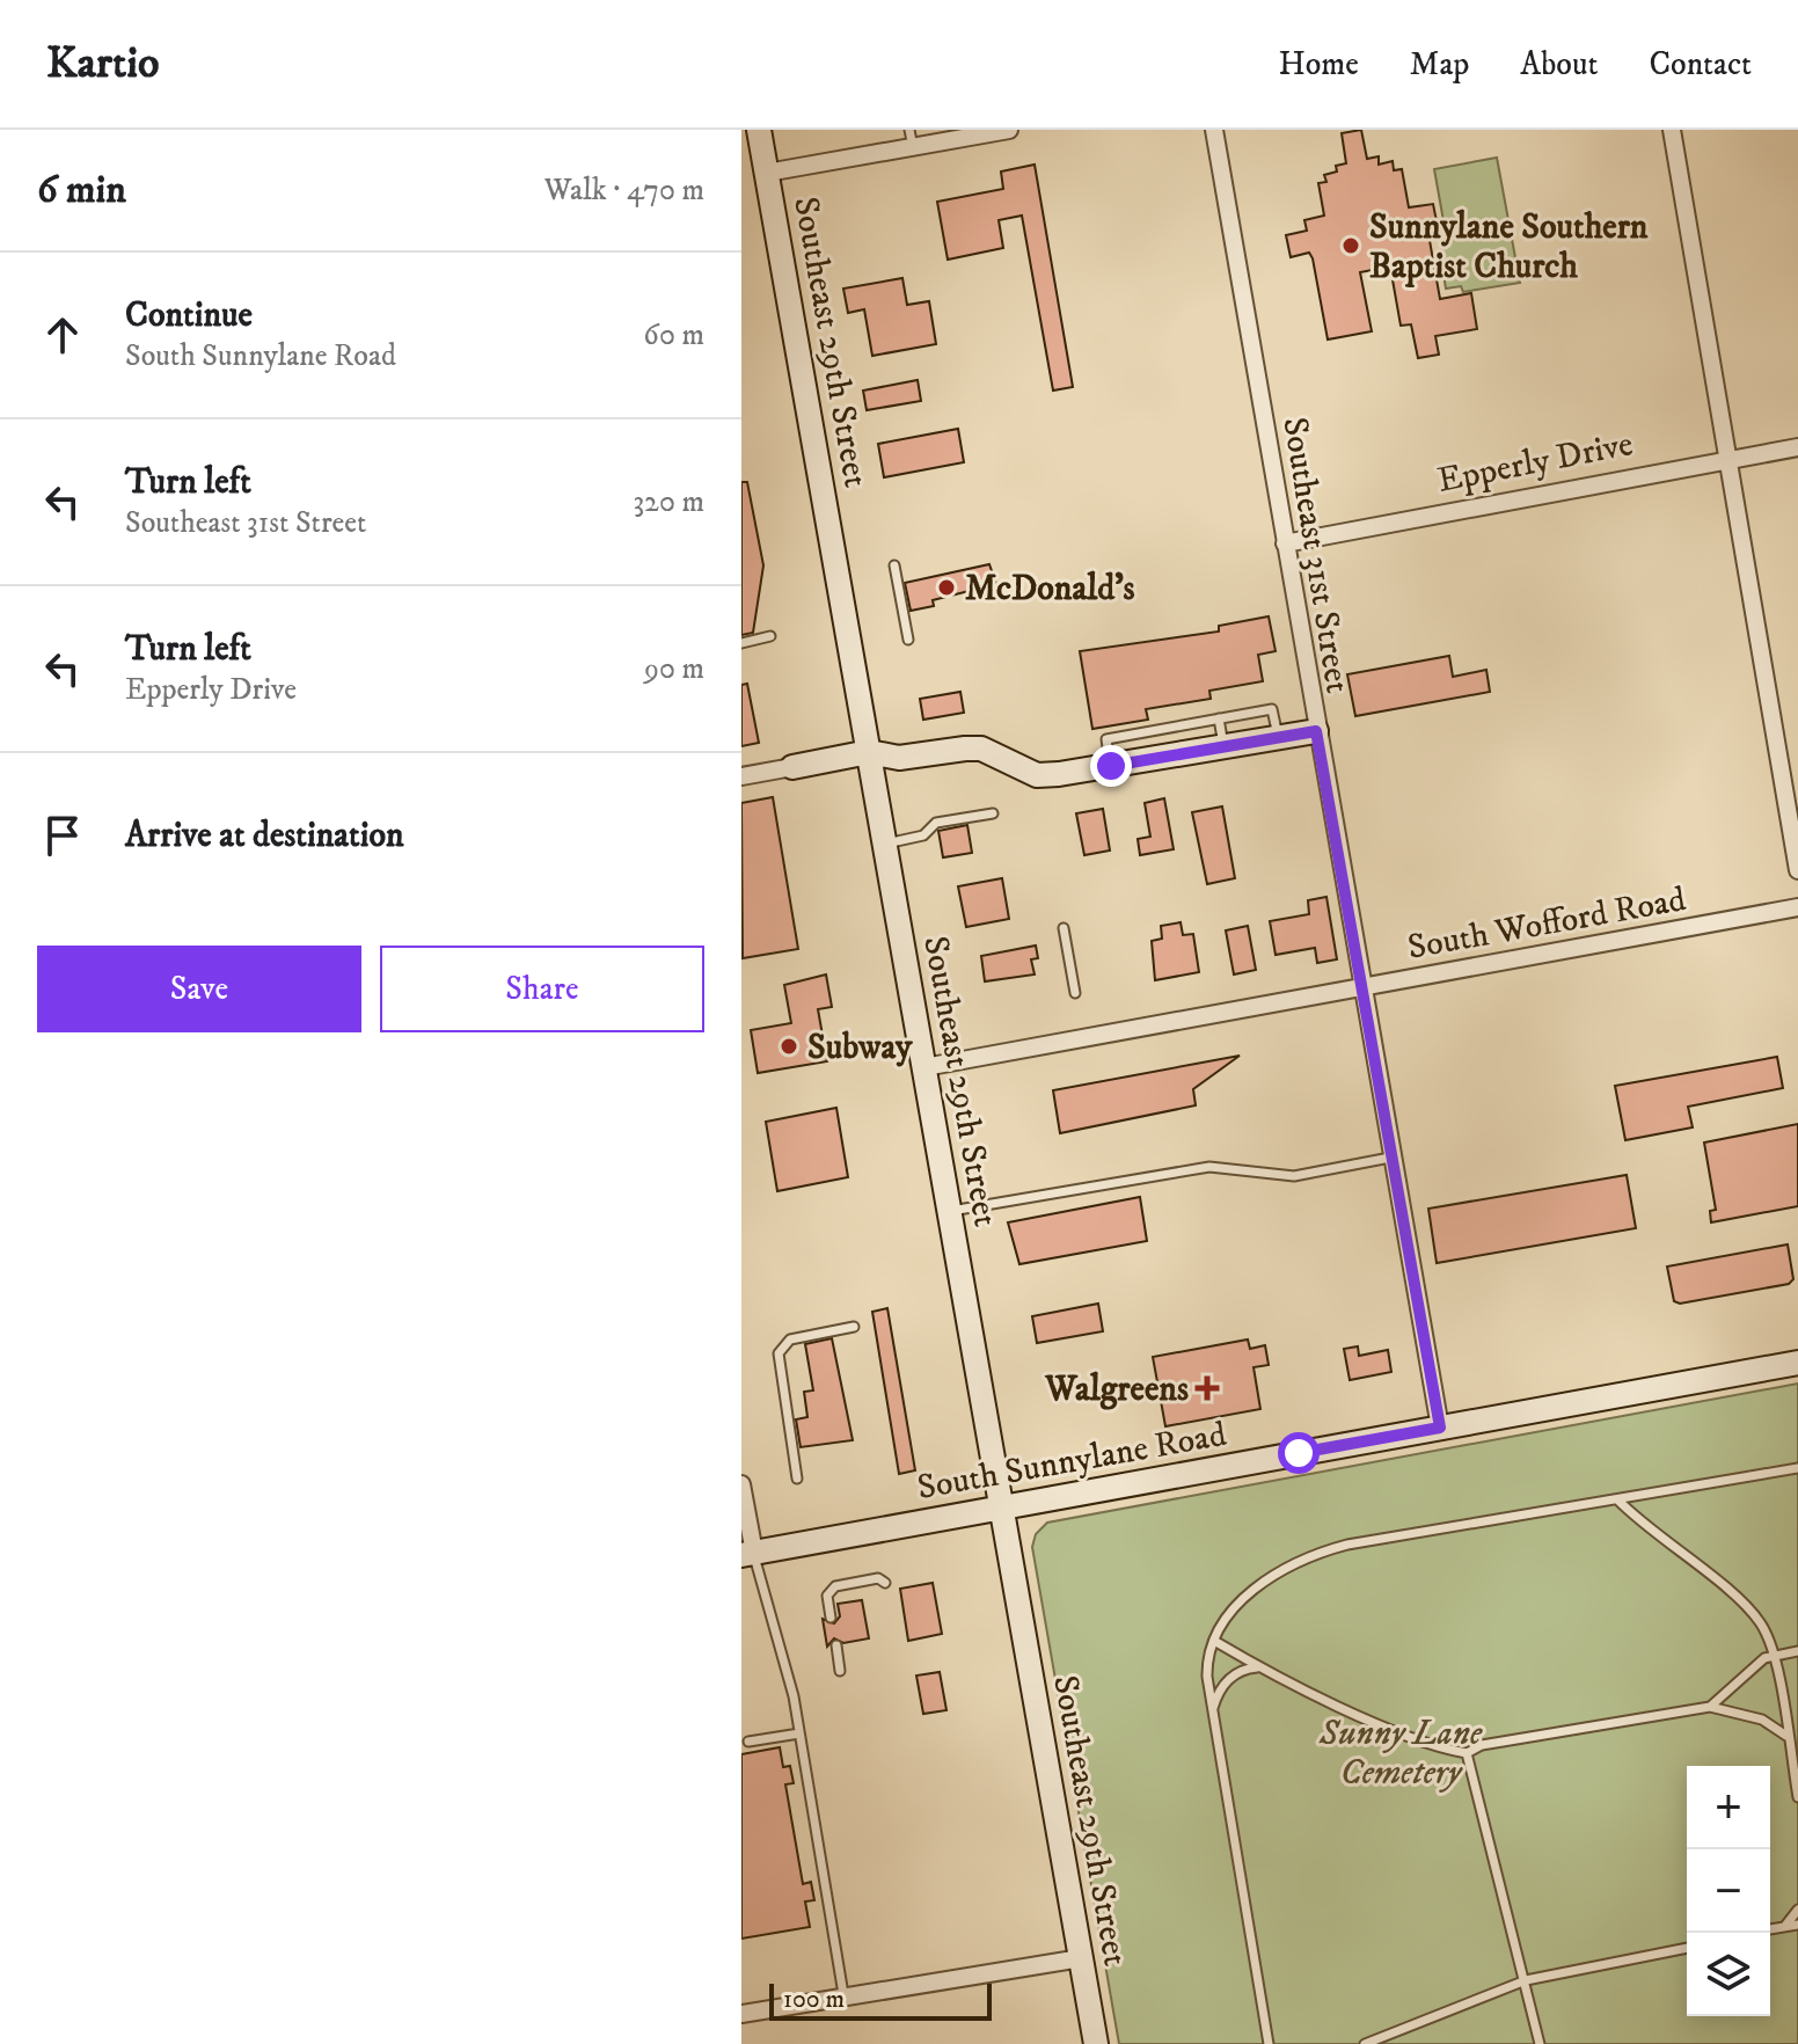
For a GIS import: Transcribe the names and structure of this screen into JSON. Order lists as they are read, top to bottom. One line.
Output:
{"streets":{"main road":["Southeast 29th Street","South Sunnylane Road"],"street":["Epperly Drive","Southeast 31st Street","South Wofford Road"]},"crossings":[["Southeast 29th Street","South Wofford Road"],["Southeast 29th Street","South Sunnylane Road"],["Epperly Drive","Southeast 31st Street"],["Southeast 31st Street","South Wofford Road"],["Southeast 31st Street","South Sunnylane Road"]],"parks":["Sunny Lane Cemetery"],"places":{"other":["Sunnylane Southern Baptist Church","McDonald's","Subway"],"health":["Walgreens"]},"scale_bar":"100 m","page":{"header":"Kartio","nav":["Home","Map","About","Contact"],"heading":["6 min","Walk · 470 m"],"list":[["Continue","South Sunnylane Road","60 m"],["Turn left","Southeast 31st Street","320 m"],["Turn left","Epperly Drive","90 m"],"Arrive at destination"],"buttons":["Save","Share"],"map_buttons":["+","−"],"scale":"100 m"}}
